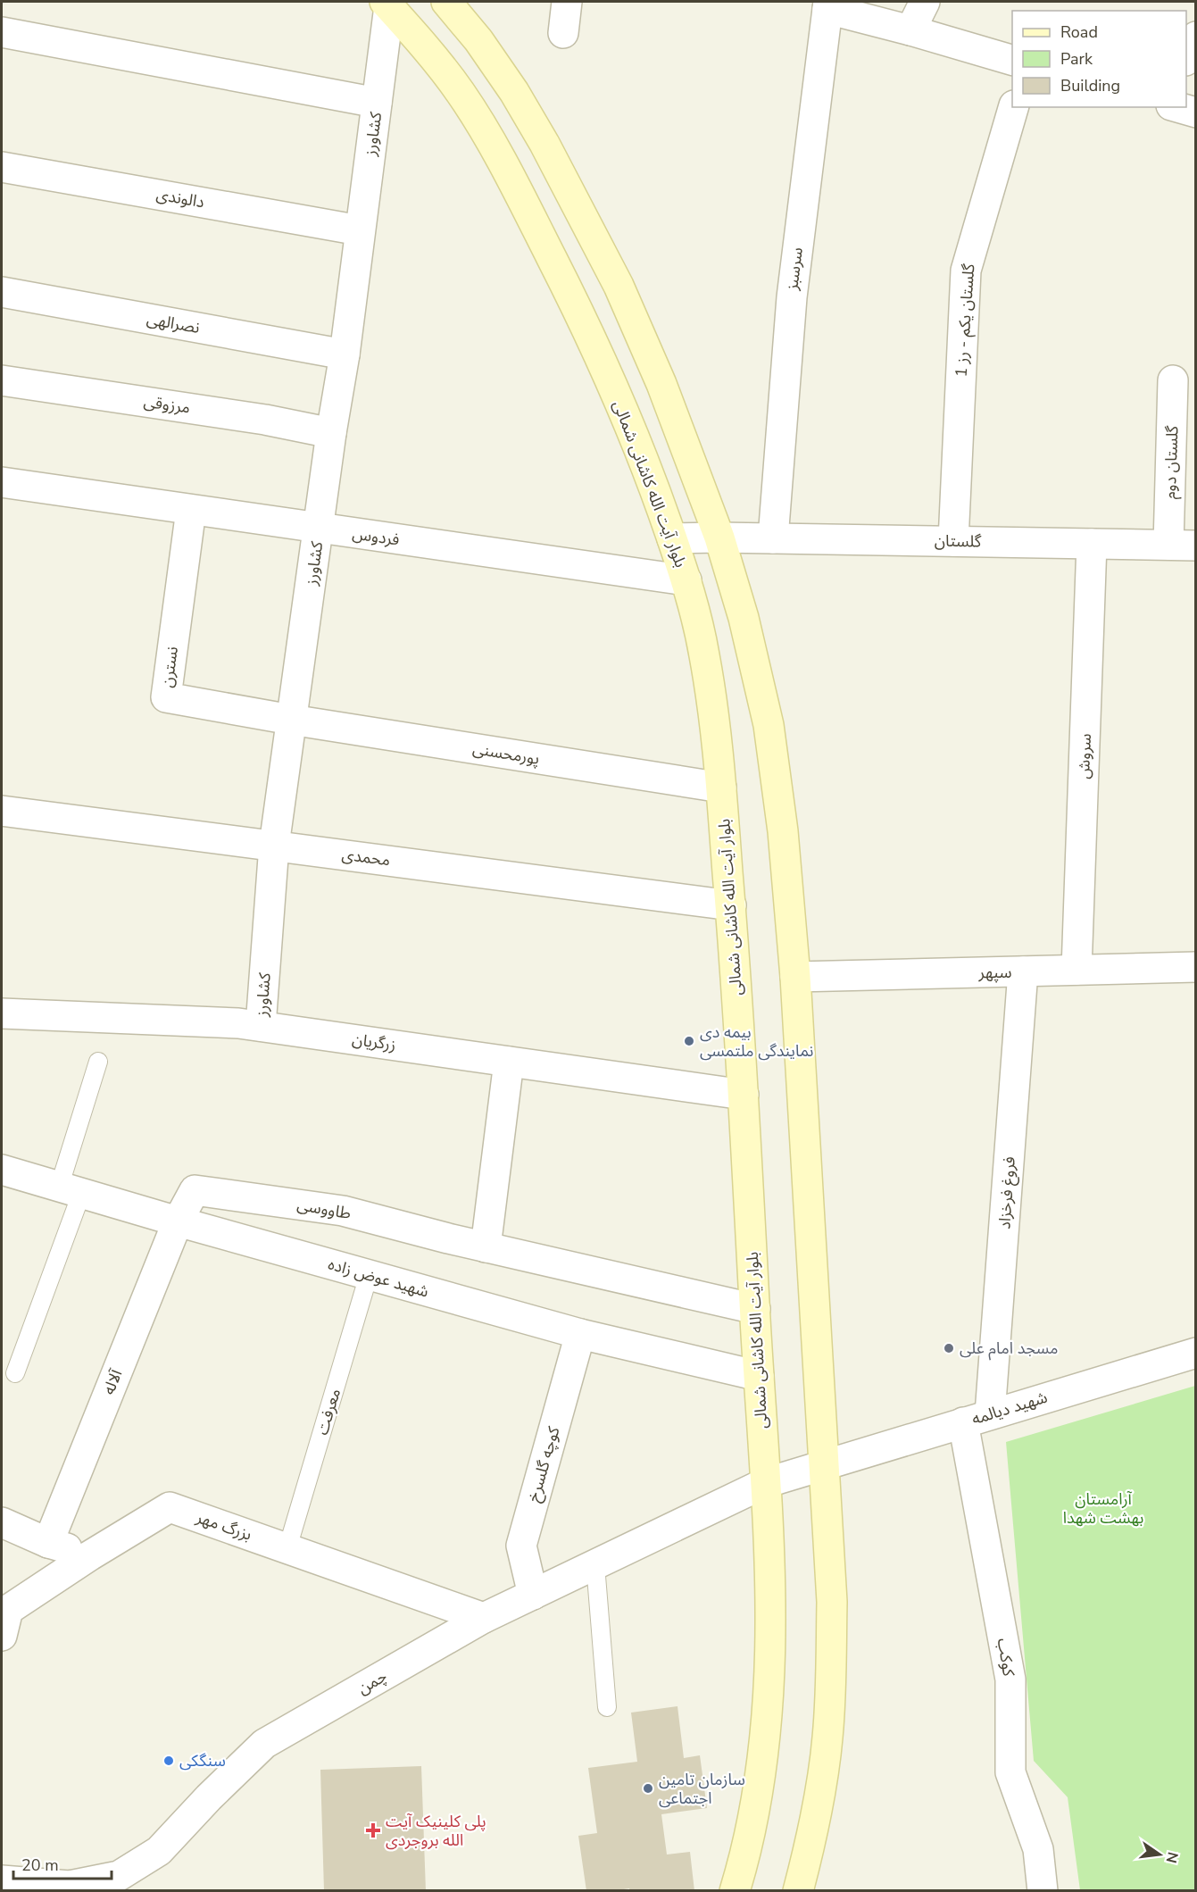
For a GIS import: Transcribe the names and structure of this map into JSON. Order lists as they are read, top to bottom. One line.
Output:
{"streets":{"main road":["بلوار آیت الله کاشانی شمالی"],"street":["کشاورز","دالوندی","سرسبز","گلستان یکم - رز 1","نصرالهی","مرزوقی","گلستان دوم","فردوس","گلستان","نسترن","پورمحسنی","سروش","محمدی","سپهر","زرگریان","فروغ فرخزاد","طاووسی","شهید عوض زاده","آلاله","شهید دیالمه","کوچه گلسرخ","بزرگ مهر","کوکب","چمن"],"lane":["معرفت"]},"crossings":[["کشاورز","دالوندی"],["کشاورز","نصرالهی"],["کشاورز","مرزوقی"],["کشاورز","بلوار آیت الله کاشانی شمالی"],["کشاورز","فردوس"],["کشاورز","نسترن"],["کشاورز","پورمحسنی"],["کشاورز","محمدی"],["کشاورز","زرگریان"],["سرسبز","گلستان"],["گلستان یکم - رز 1","گلستان"],["گلستان دوم","گلستان"],["بلوار آیت الله کاشانی شمالی","فردوس"],["بلوار آیت الله کاشانی شمالی","گلستان"],["بلوار آیت الله کاشانی شمالی","پورمحسنی"],["بلوار آیت الله کاشانی شمالی","محمدی"],["بلوار آیت الله کاشانی شمالی","زرگریان"],["بلوار آیت الله کاشانی شمالی","طاووسی"],["بلوار آیت الله کاشانی شمالی","شهید عوض زاده"],["بلوار آیت الله کاشانی شمالی","شهید دیالمه"],["بلوار آیت الله کاشانی شمالی","چمن"],["فردوس","نسترن"],["گلستان","سروش"],["نسترن","پورمحسنی"],["سروش","سپهر"],["سپهر","فروغ فرخزاد"],["فروغ فرخزاد","شهید دیالمه"],["فروغ فرخزاد","کوکب"],["طاووسی","شهید عوض زاده"],["طاووسی","آلاله"],["شهید عوض زاده","آلاله"],["شهید عوض زاده","معرفت"],["شهید عوض زاده","کوچه گلسرخ"],["شهید دیالمه","کوکب"],["شهید دیالمه","چمن"],["معرفت","بزرگ مهر"],["کوچه گلسرخ","چمن"],["بزرگ مهر","چمن"]],"parks":["آرامستان بهشت شهدا"],"places":{"other":["بیمه دی نمایندگی ملتمسی","مسجد امام علی","سنگکی","سازمان تامین اجتماعی"],"health":["پلی کلینیک آیت الله بروجردی"]},"legend":["Road","Park","Building"],"scale_bar":"20 m","north":"right"}
